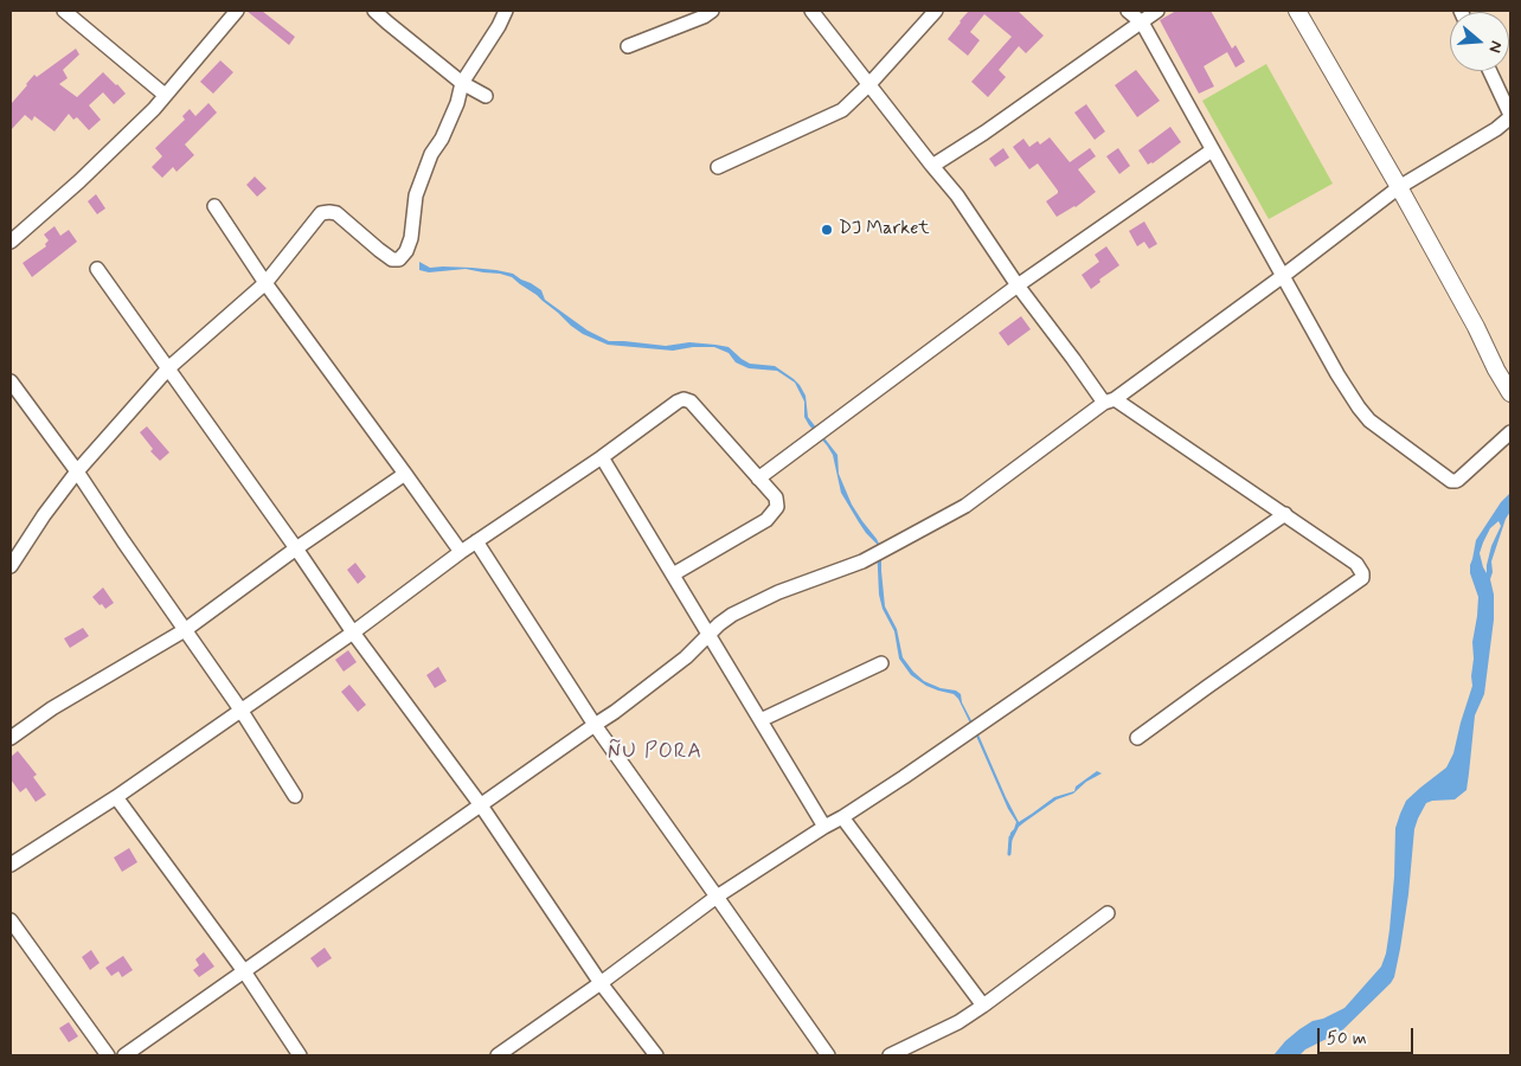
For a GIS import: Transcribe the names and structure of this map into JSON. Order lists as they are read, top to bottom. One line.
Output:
{"districts":["ÑU PORA"],"places":["DJ Market"],"scale_bar":"50 m","north":"right"}
